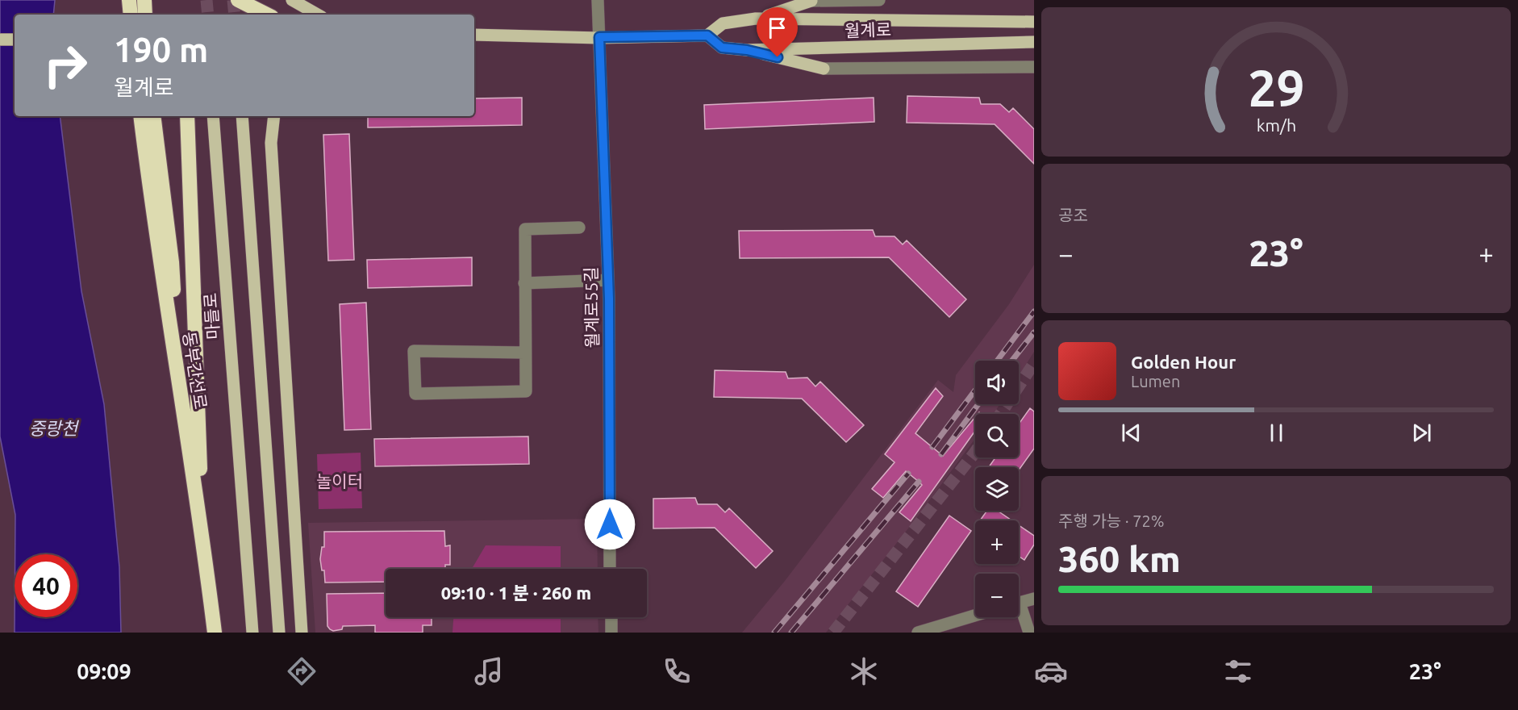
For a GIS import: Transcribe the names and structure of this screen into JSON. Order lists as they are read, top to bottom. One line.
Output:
{"streets":{"highway":["동부간선로"],"main road":["월계로","마들로"],"street":["월계로55길"]},"water":["중랑천"],"parks":["놀이터"],"page":{"turn":["190 m","월계로"],"tile":["공조",["주행 가능 · 72%","360 km"]],"heat":["−","23°","+"],"song":["Golden Hour","Lumen"],"map_buttons":["+","−"],"limit":"40","trip":"09:10 · 1 분 · 260 m","tabs":["09:09","23°"],"gauge":["29","km/h"]}}
